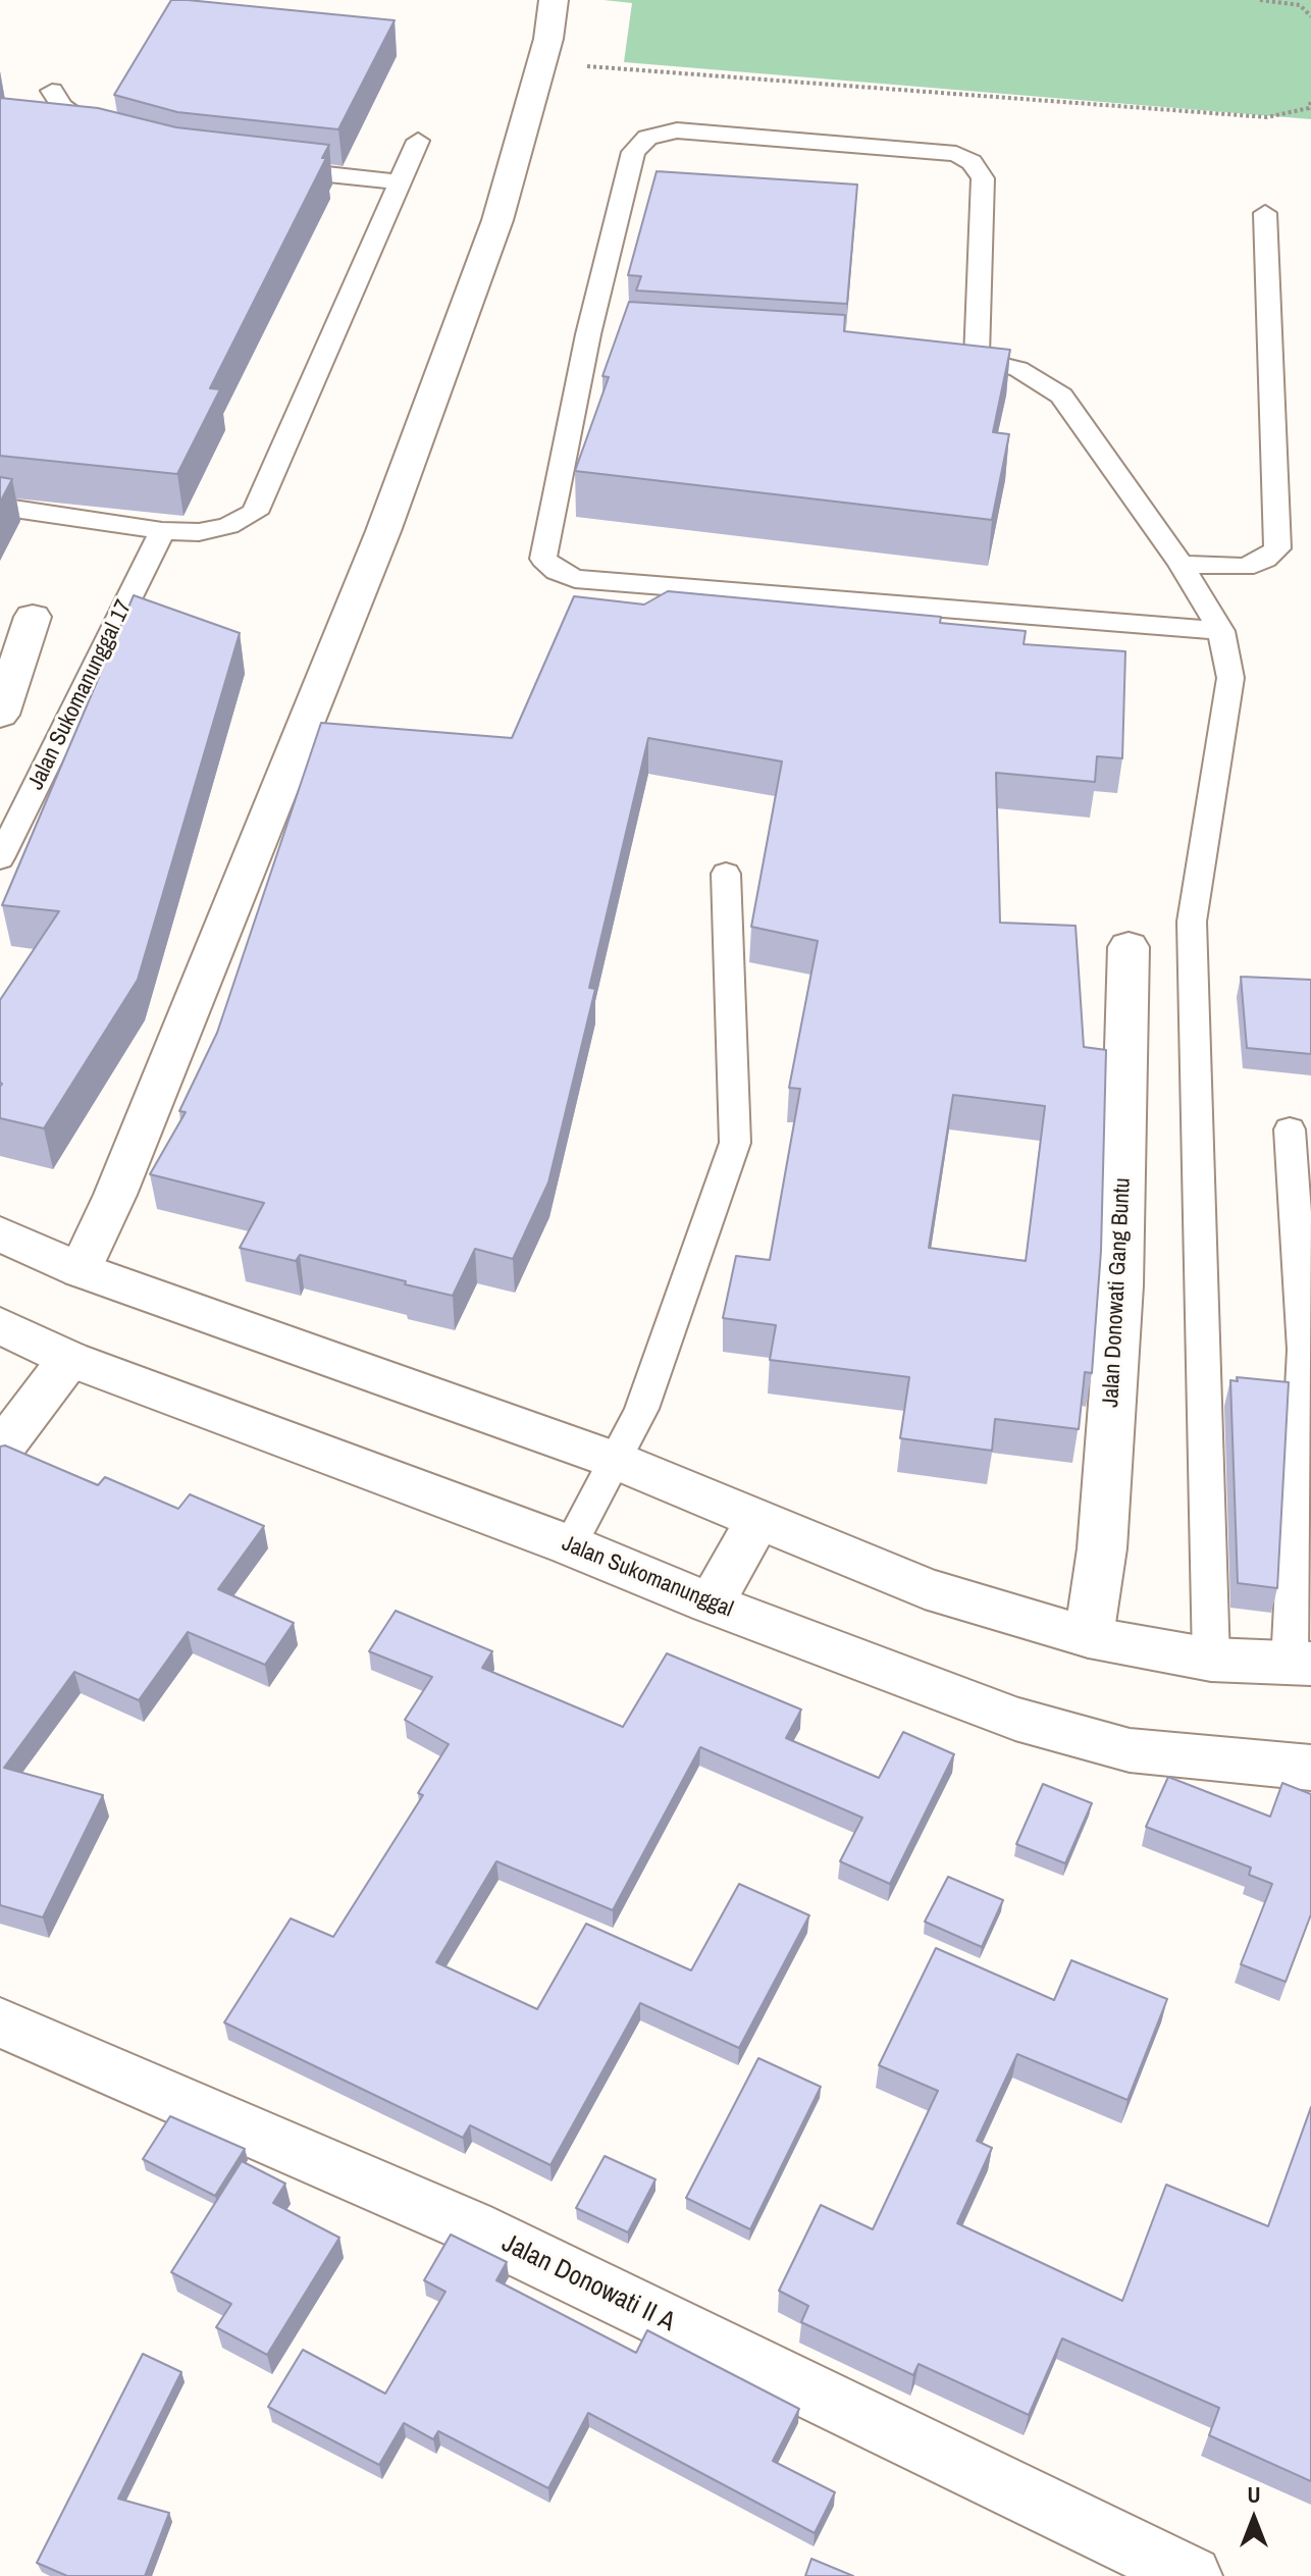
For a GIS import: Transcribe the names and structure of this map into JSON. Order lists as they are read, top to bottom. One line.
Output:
{"streets":{"street":["Jalan Donowati Gang Buntu","Jalan Sukomanunggal","Jalan Donowati II A"],"lane":["Jalan Sukomanunggal 17"]},"north":"top"}
